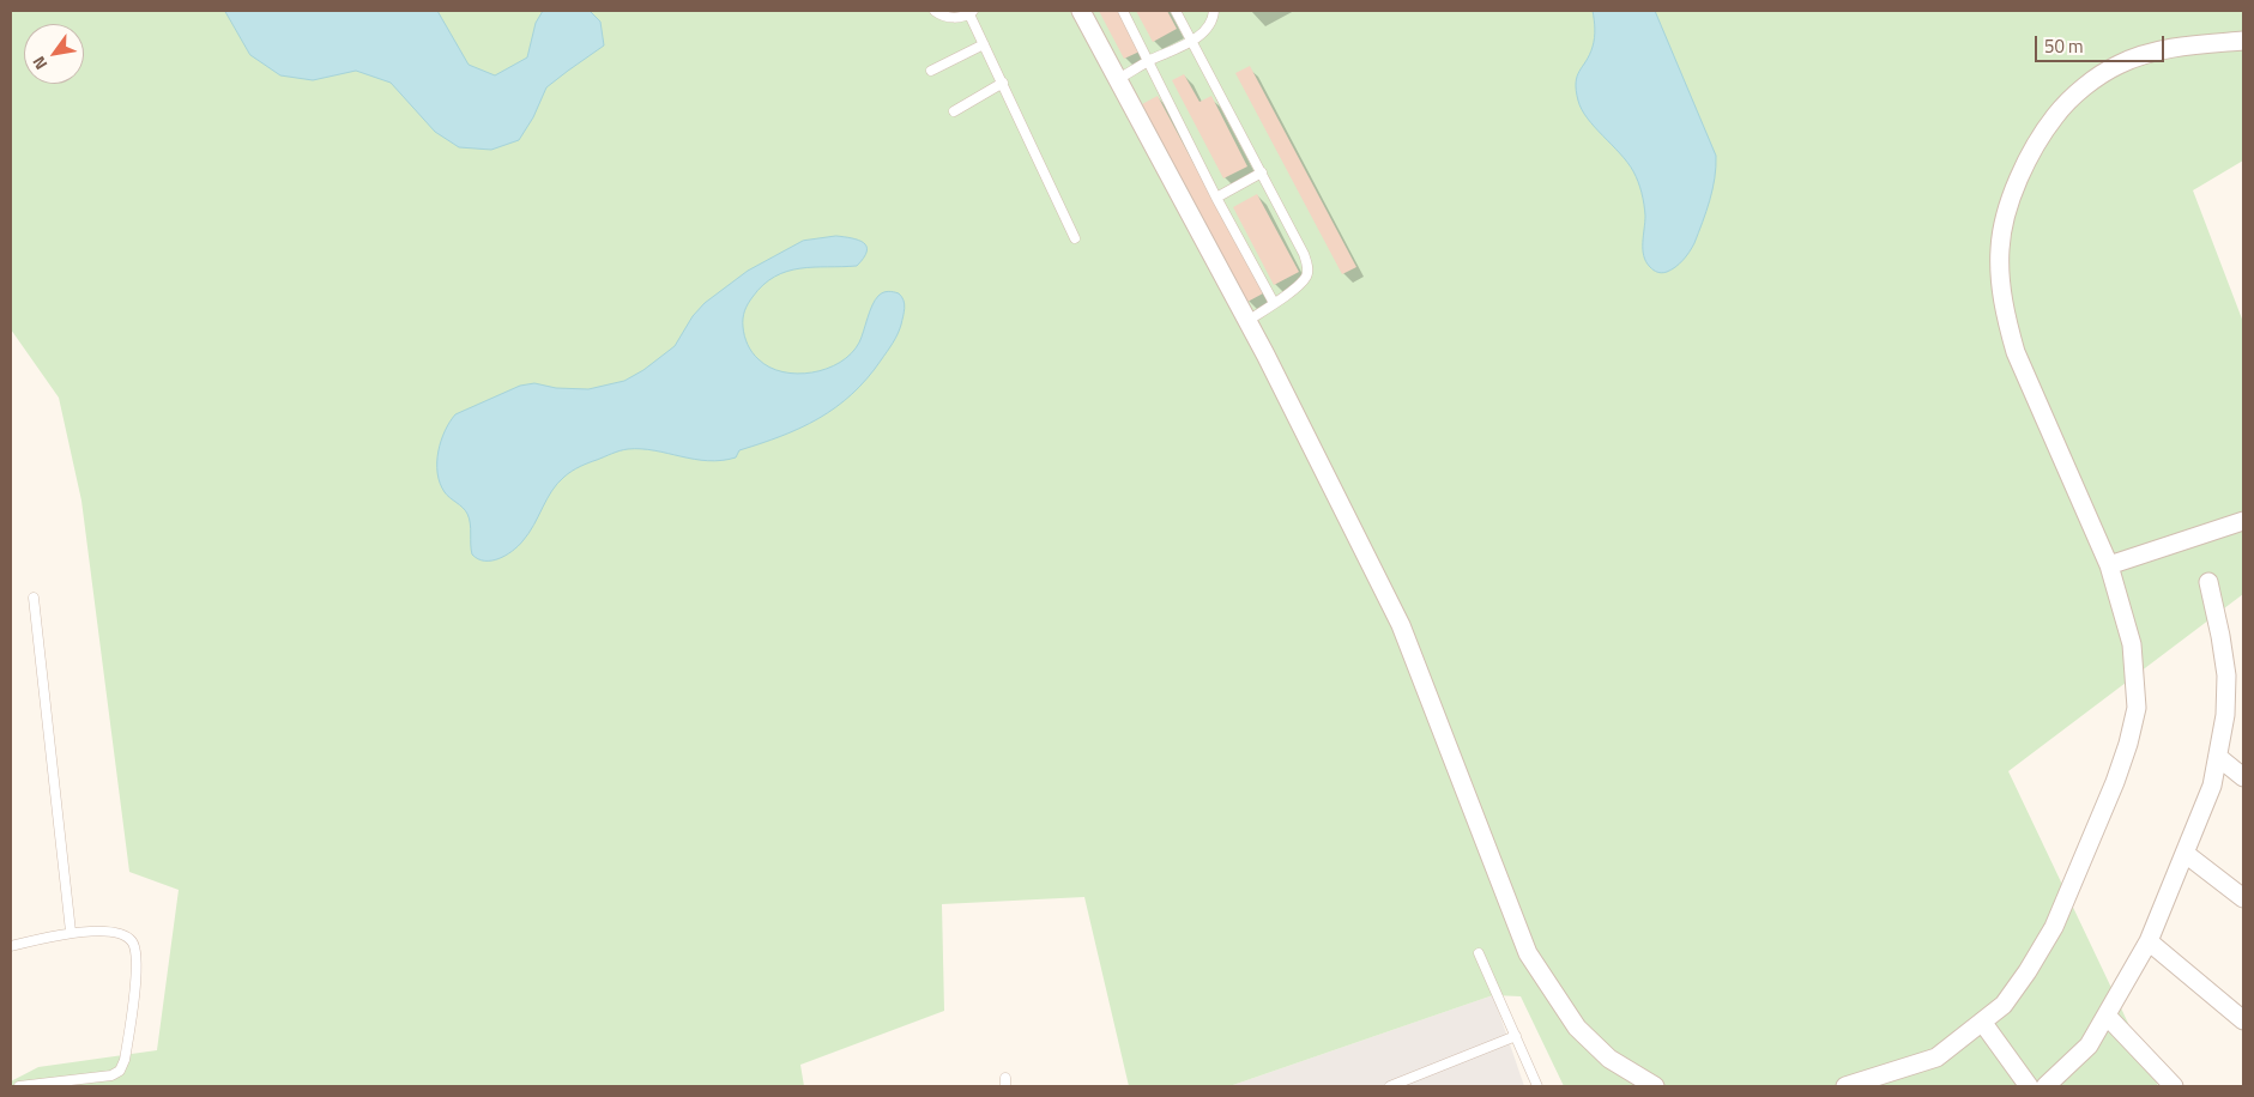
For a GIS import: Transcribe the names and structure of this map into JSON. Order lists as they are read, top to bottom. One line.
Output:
{"scale_bar":"50 m","north":"bottom left"}
